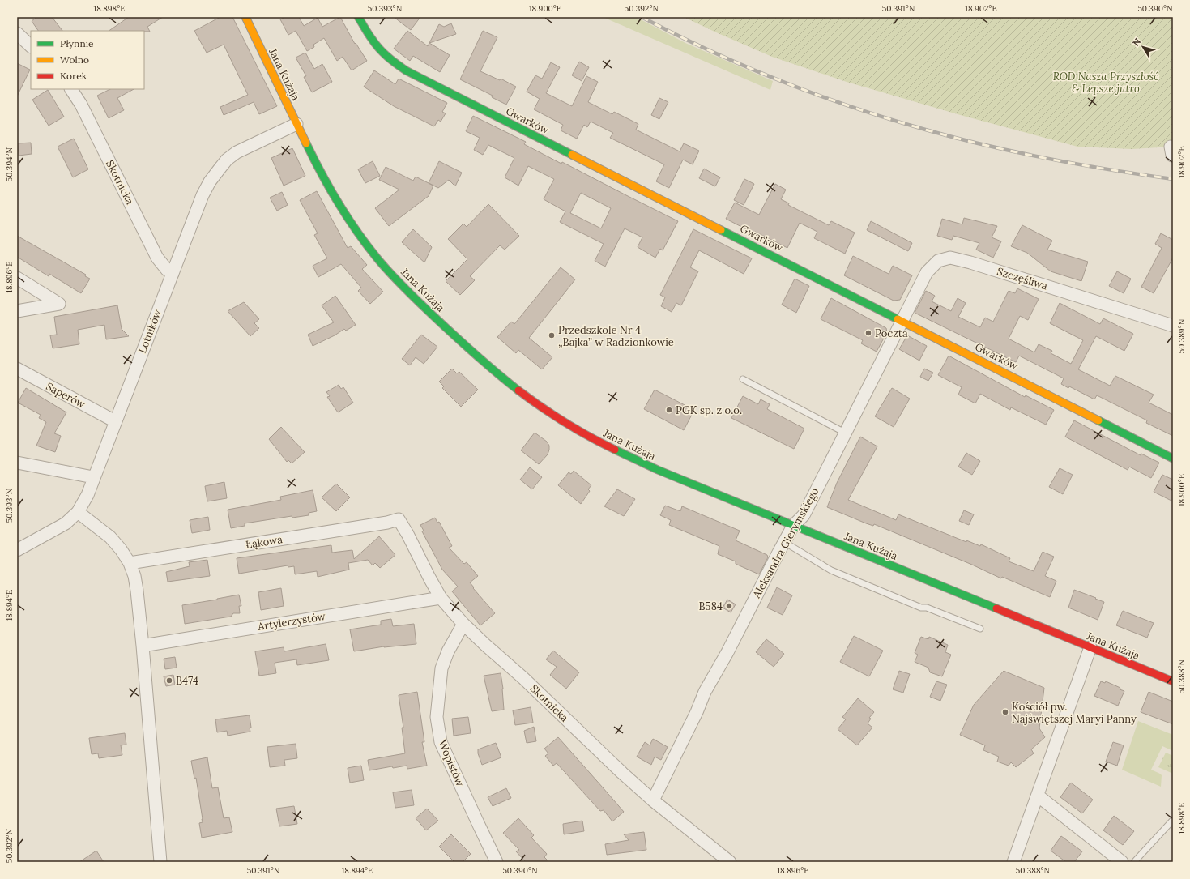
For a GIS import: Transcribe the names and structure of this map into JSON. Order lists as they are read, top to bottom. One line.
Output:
{"streets":{"street":["Jana Kużaja","Gwarków","Skotnicka","Szczęśliwa","Lotników","Saperów","Łąkowa","Aleksandra Gierymskiego","Artylerzystów","Wopistów"]},"crossings":[["Jana Kużaja","Lotników"],["Jana Kużaja","Aleksandra Gierymskiego"],["Gwarków","Szczęśliwa"],["Gwarków","Aleksandra Gierymskiego"],["Skotnicka","Lotników"],["Skotnicka","Łąkowa"],["Skotnicka","Aleksandra Gierymskiego"],["Skotnicka","Artylerzystów"],["Skotnicka","Wopistów"],["Szczęśliwa","Aleksandra Gierymskiego"],["Lotników","Saperów"]],"parks":["ROD Nasza Przyszłość & Lepsze jutro"],"places":["Poczta","Przedszkole Nr 4 „Bajka” w Radzionkowie","PGK sp. z o.o.","B584","B474","Kościół pw. Najświętszej Maryi Panny"],"legend":["Płynnie","Wolno","Korek"],"north":"top left","coordinates":["18.898°E","50.393°N","18.900°E","50.392°N","50.391°N","18.902°E","50.390°N","50.394°N","18.896°E","50.389°N","18.894°E","50.388°N"]}
